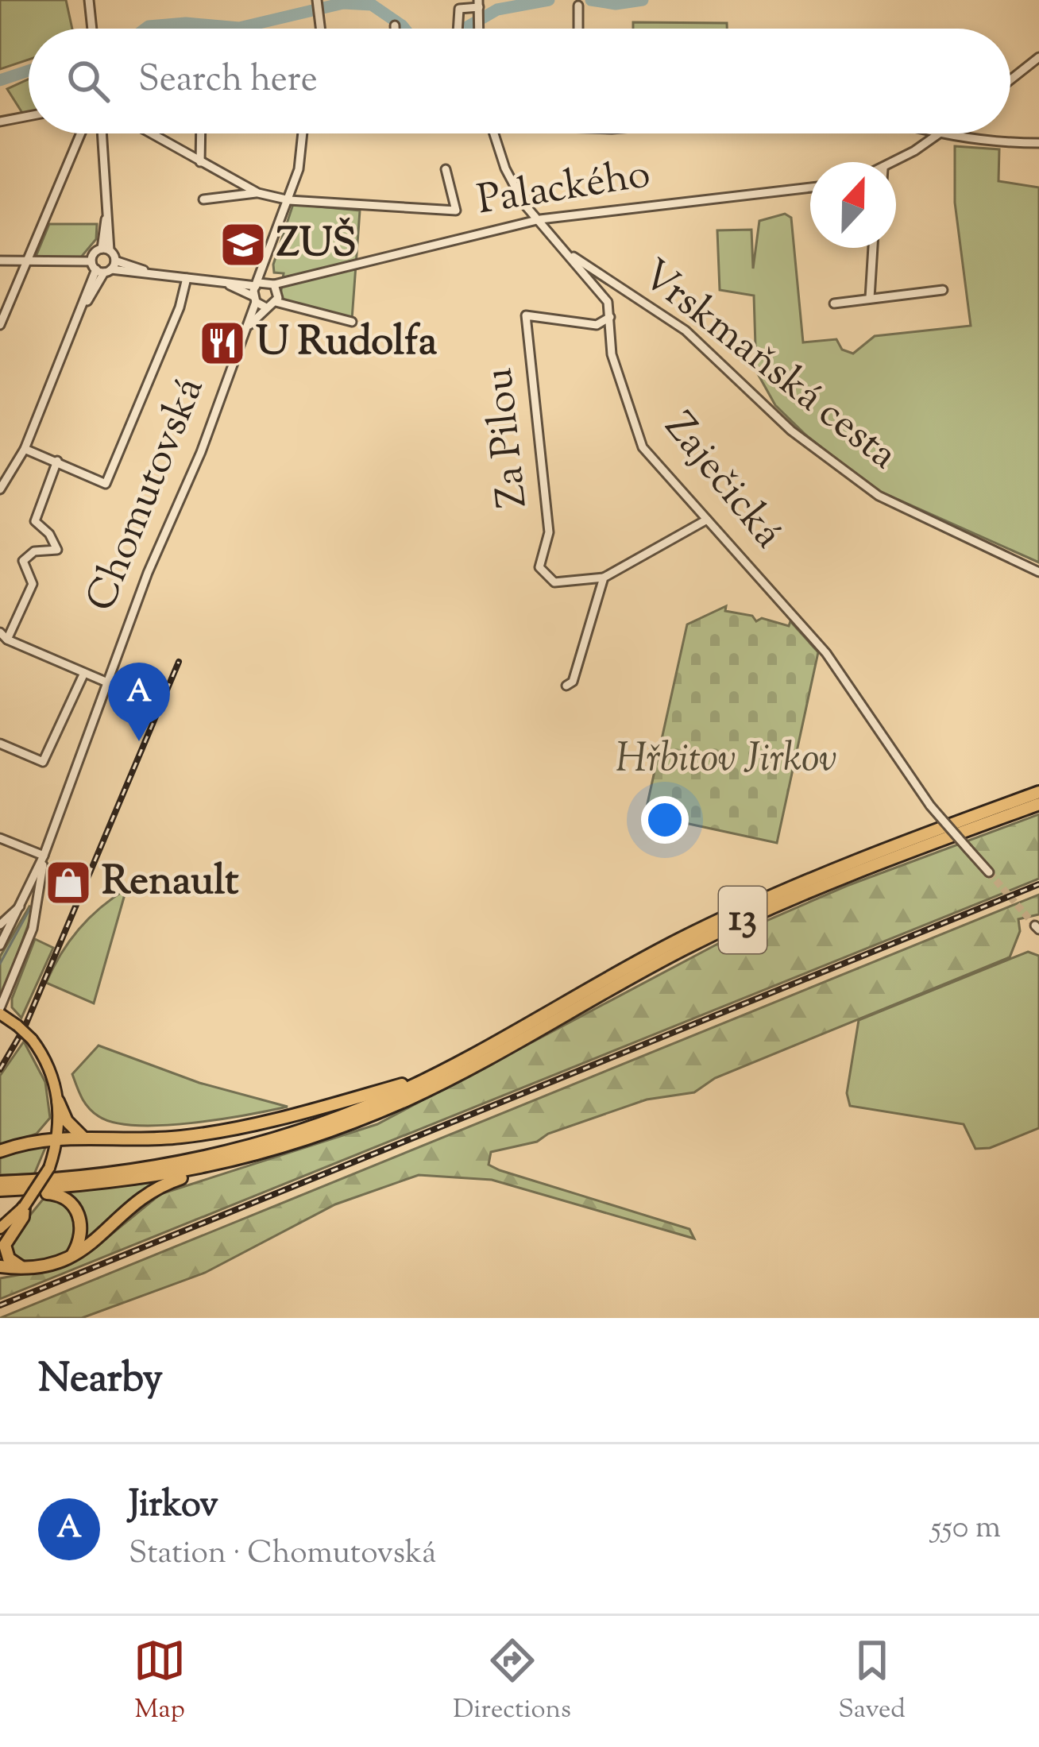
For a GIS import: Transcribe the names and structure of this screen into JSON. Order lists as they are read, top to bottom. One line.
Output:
{"streets":{"highway":["13"],"street":["Palackého","Vrskmaňská cesta","Za Pilou","Zaječická","Chomutovská"]},"crossings":[["Palackého","Zaječická"],["Palackého","Chomutovská"],["Vrskmaňská cesta","Zaječická"],["Za Pilou","Zaječická"]],"parks":["Hřbitov Jirkov"],"places":{"school or university":["ZUŠ"],"restaurant":["U Rudolfa"],"shop":["Renault"]},"north":"top","page":{"search":"Search here","pins":"A","heading":"Nearby","list":[{"mark":"A","name":"Jirkov","note":"Station · Chomutovská","value":"550 m"}],"nav":["Map","Directions","Saved"]}}
